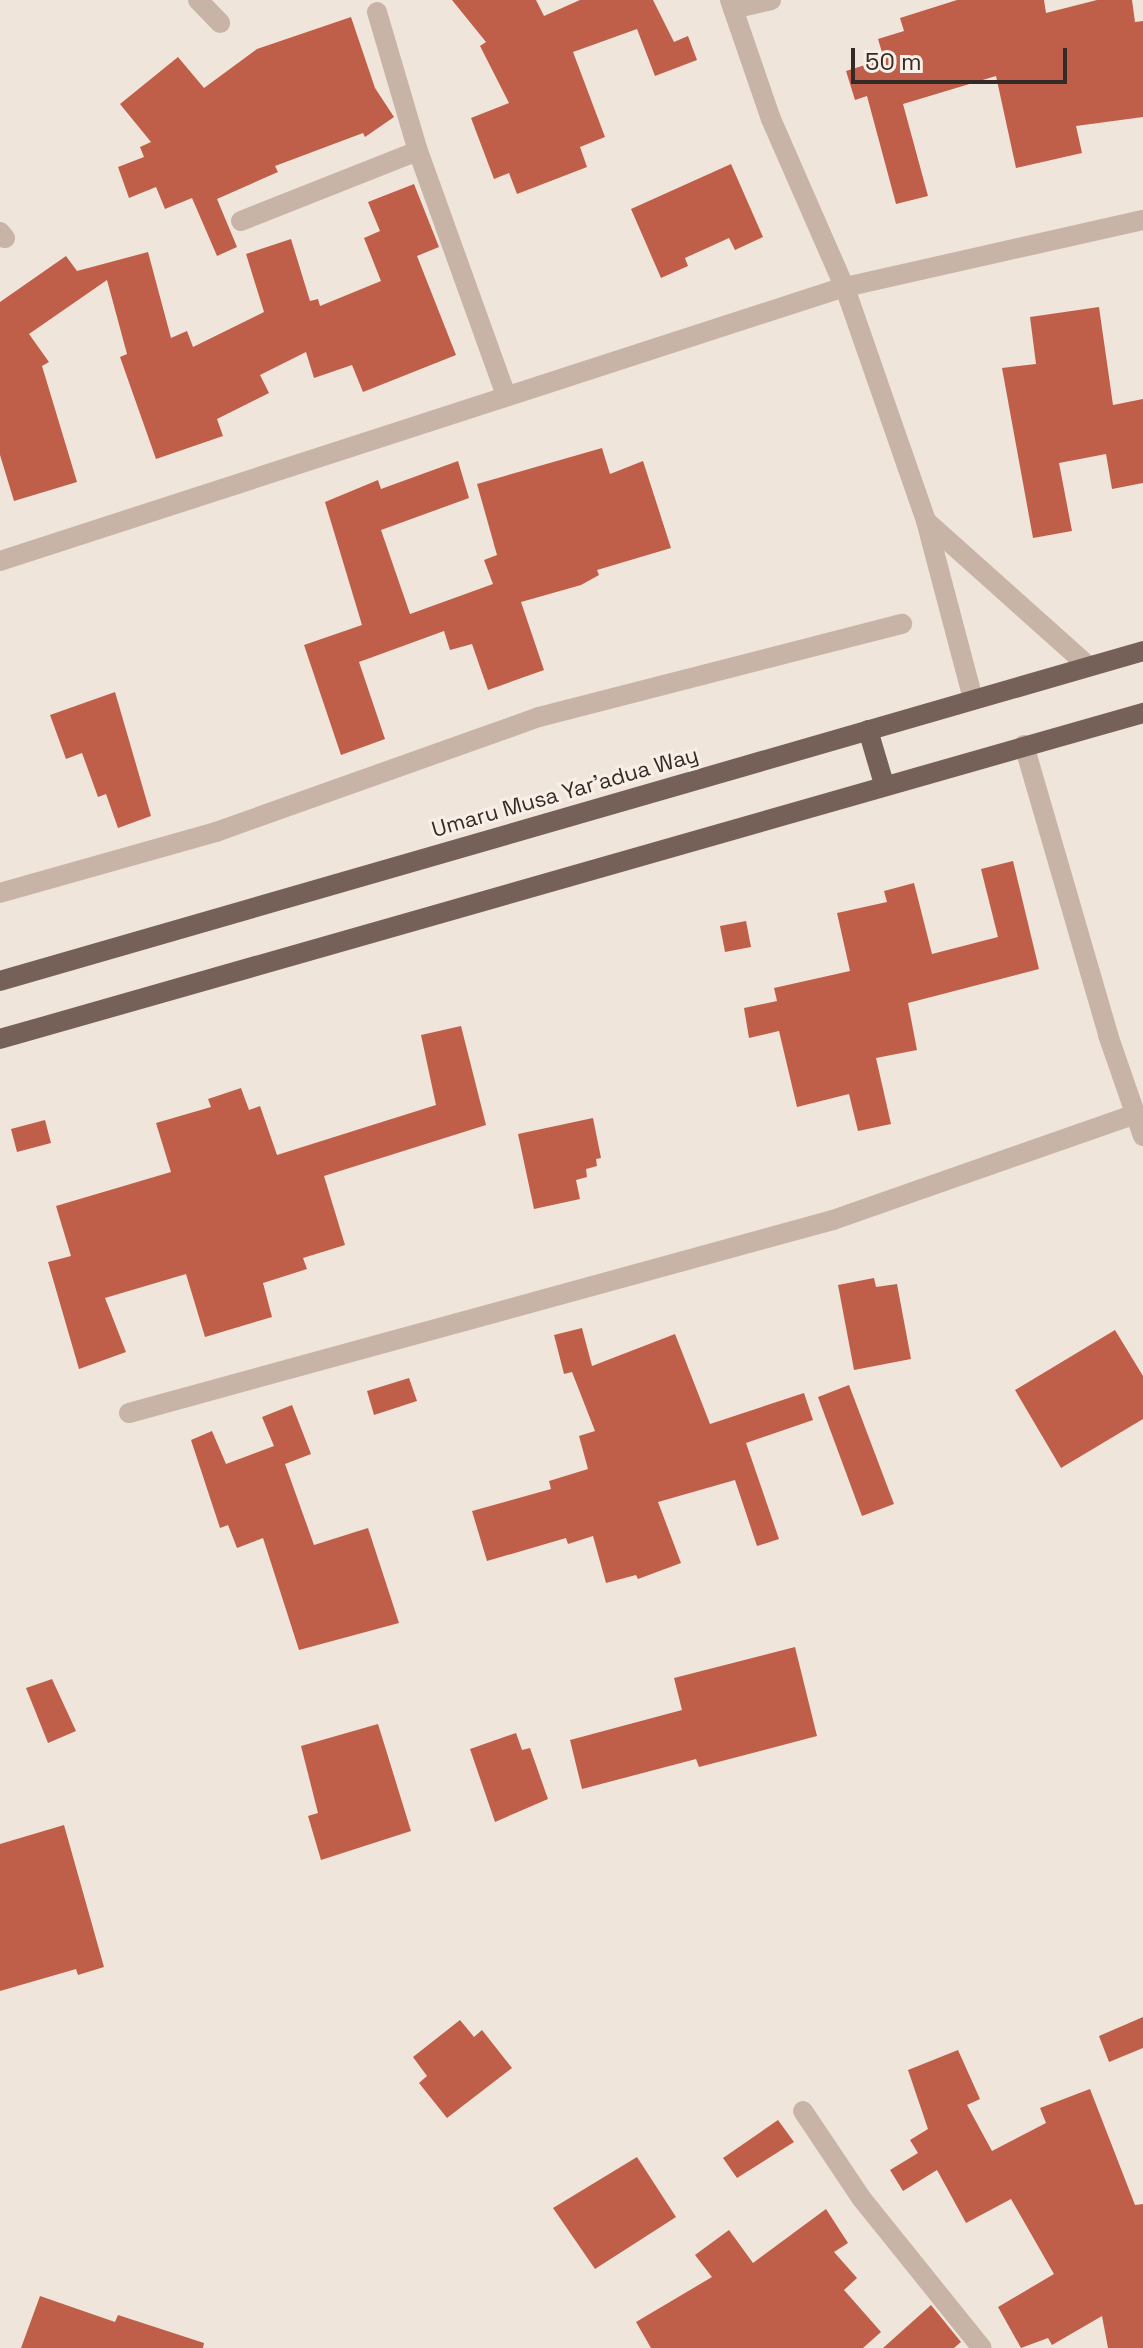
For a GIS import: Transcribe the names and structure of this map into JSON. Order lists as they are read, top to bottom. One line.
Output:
{"streets":{"main road":["Umaru Musa Yar'adua Way"]},"scale_bar":"50 m"}
